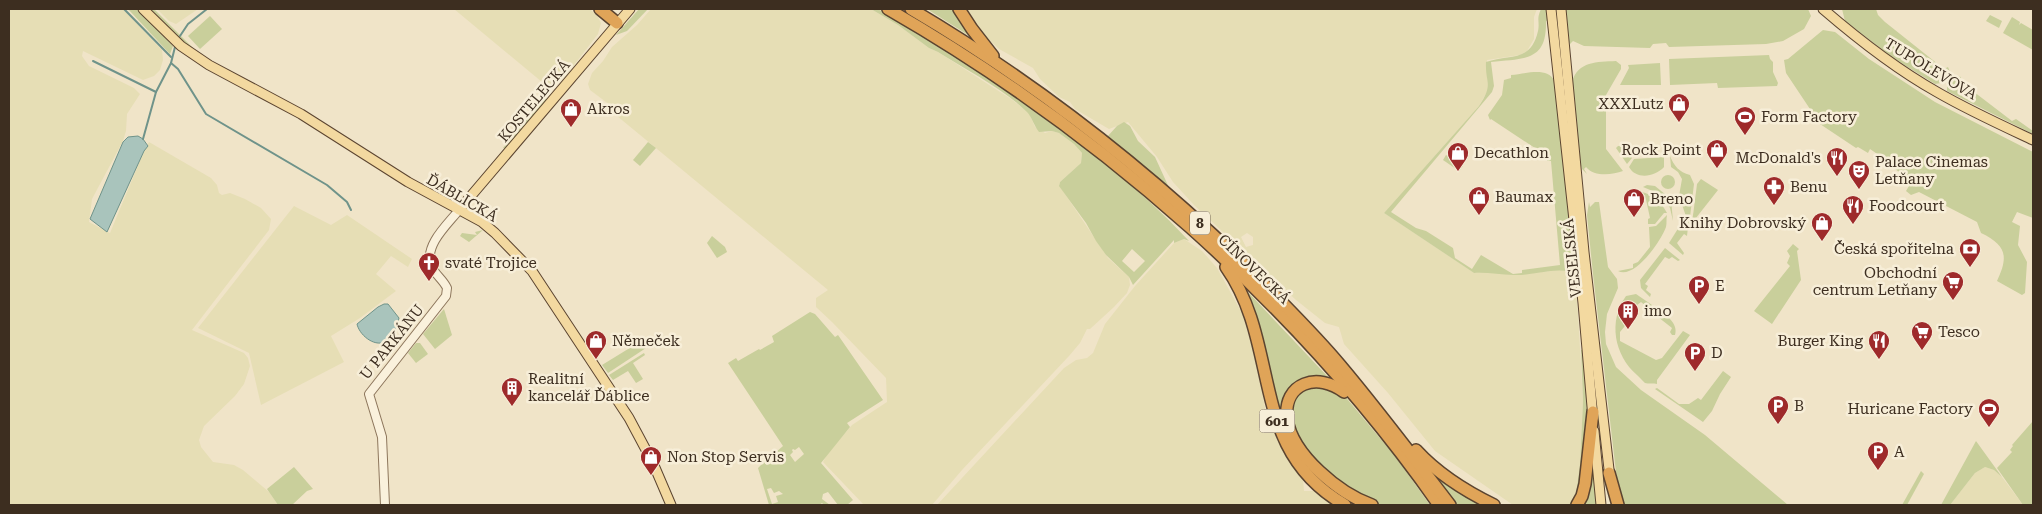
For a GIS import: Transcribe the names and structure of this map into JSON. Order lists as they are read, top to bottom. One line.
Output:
{"streets":{"highway":["8","CÍNOVECKÁ","601"],"main road":["TUPOLEVOVA","KOSTELECKÁ","ĎÁBLICKÁ","VESELSKÁ"],"street":["U PARKÁNU"]},"crossings":[["KOSTELECKÁ","ĎÁBLICKÁ"],["KOSTELECKÁ","U PARKÁNU"],["ĎÁBLICKÁ","U PARKÁNU"],["CÍNOVECKÁ","601"]],"places":{"shop":["XXXLutz","Akros","Rock Point","Decathlon","Baumax","Breno","Knihy Dobrovský","Němeček","Non Stop Servis"],"sports":["Form Factory","Huricane Factory"],"restaurant":["McDonald's","Foodcourt","Burger King"],"theatre":["Palace Cinemas Letňany"],"pharmacy":["Benu"],"bank":["Česká spořitelna"],"church":["svaté Trojice"],"supermarket":["Obchodní centrum Letňany","Tesco"],"parking":["E","D","B","A"],"building":["imo","Realitní kancelář Ďáblice"]}}
